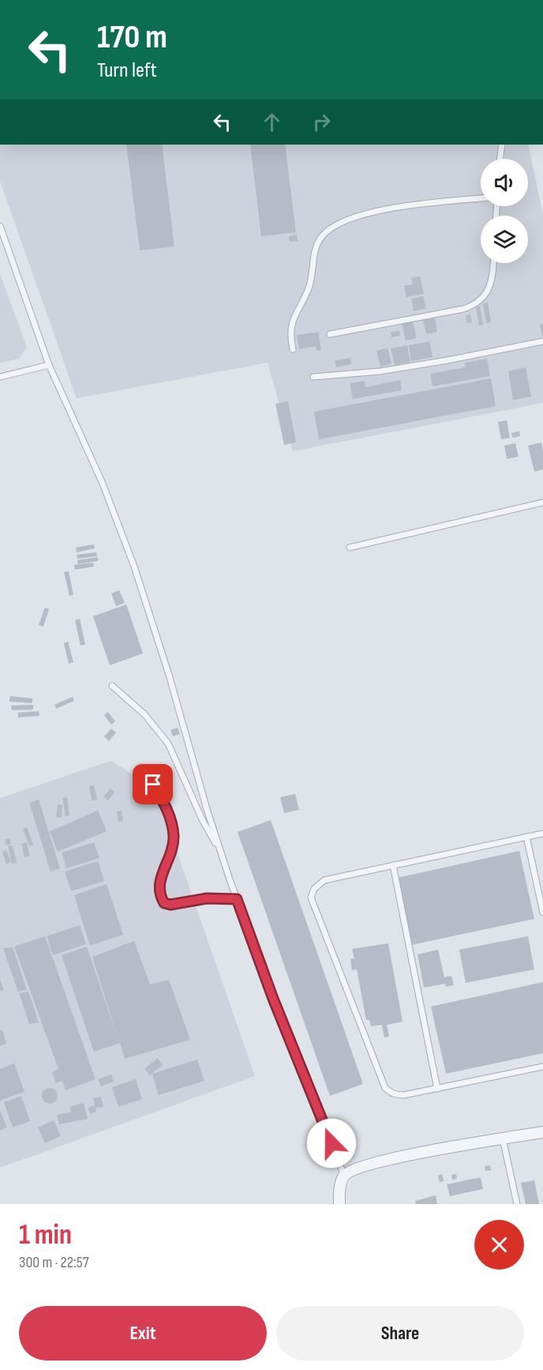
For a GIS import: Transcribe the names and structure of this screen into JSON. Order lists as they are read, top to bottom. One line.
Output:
{"page":{"turn":["170 m","Turn left"],"heading":["1 min","300 m · 22:57"],"buttons":["Exit","Share"]}}
